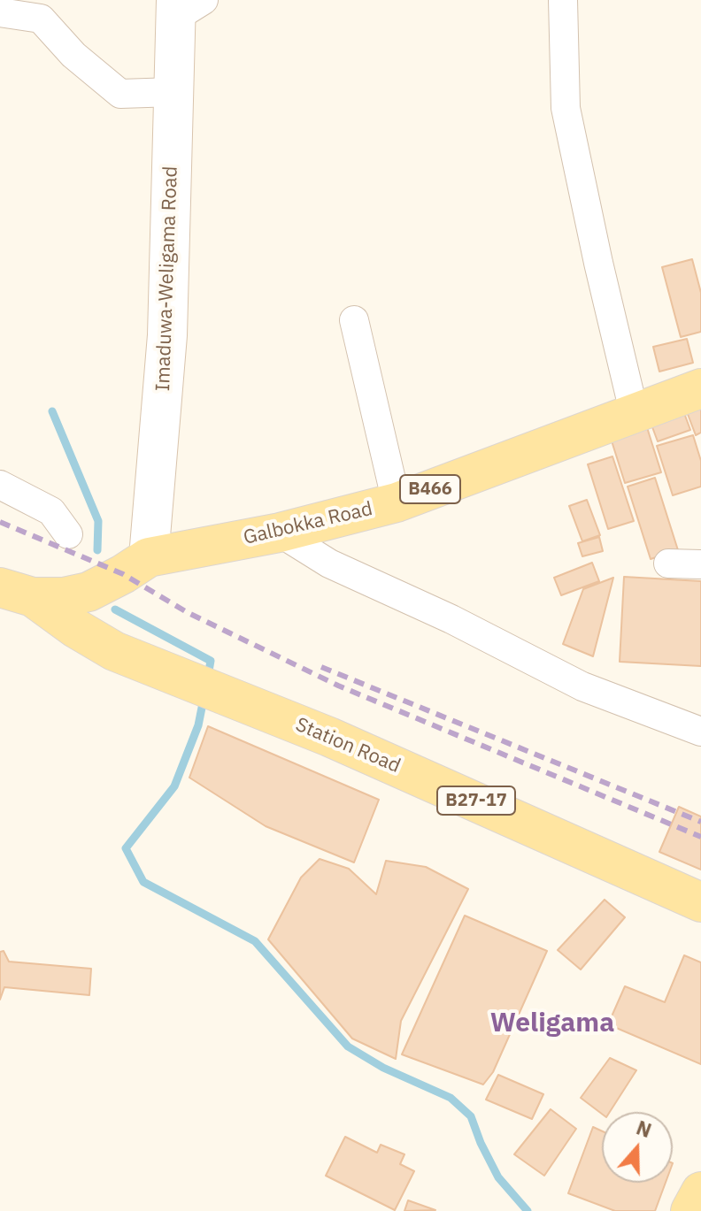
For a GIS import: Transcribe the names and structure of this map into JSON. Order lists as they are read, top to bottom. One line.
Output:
{"streets":{"main road":["Imaduwa-Weligama Road","B466","Galbokka Road","Station Road","B27-17"]},"crossings":[["Imaduwa-Weligama Road","Galbokka Road"],["Galbokka Road","Station Road"]],"districts":["Weligama"],"north":"top"}
